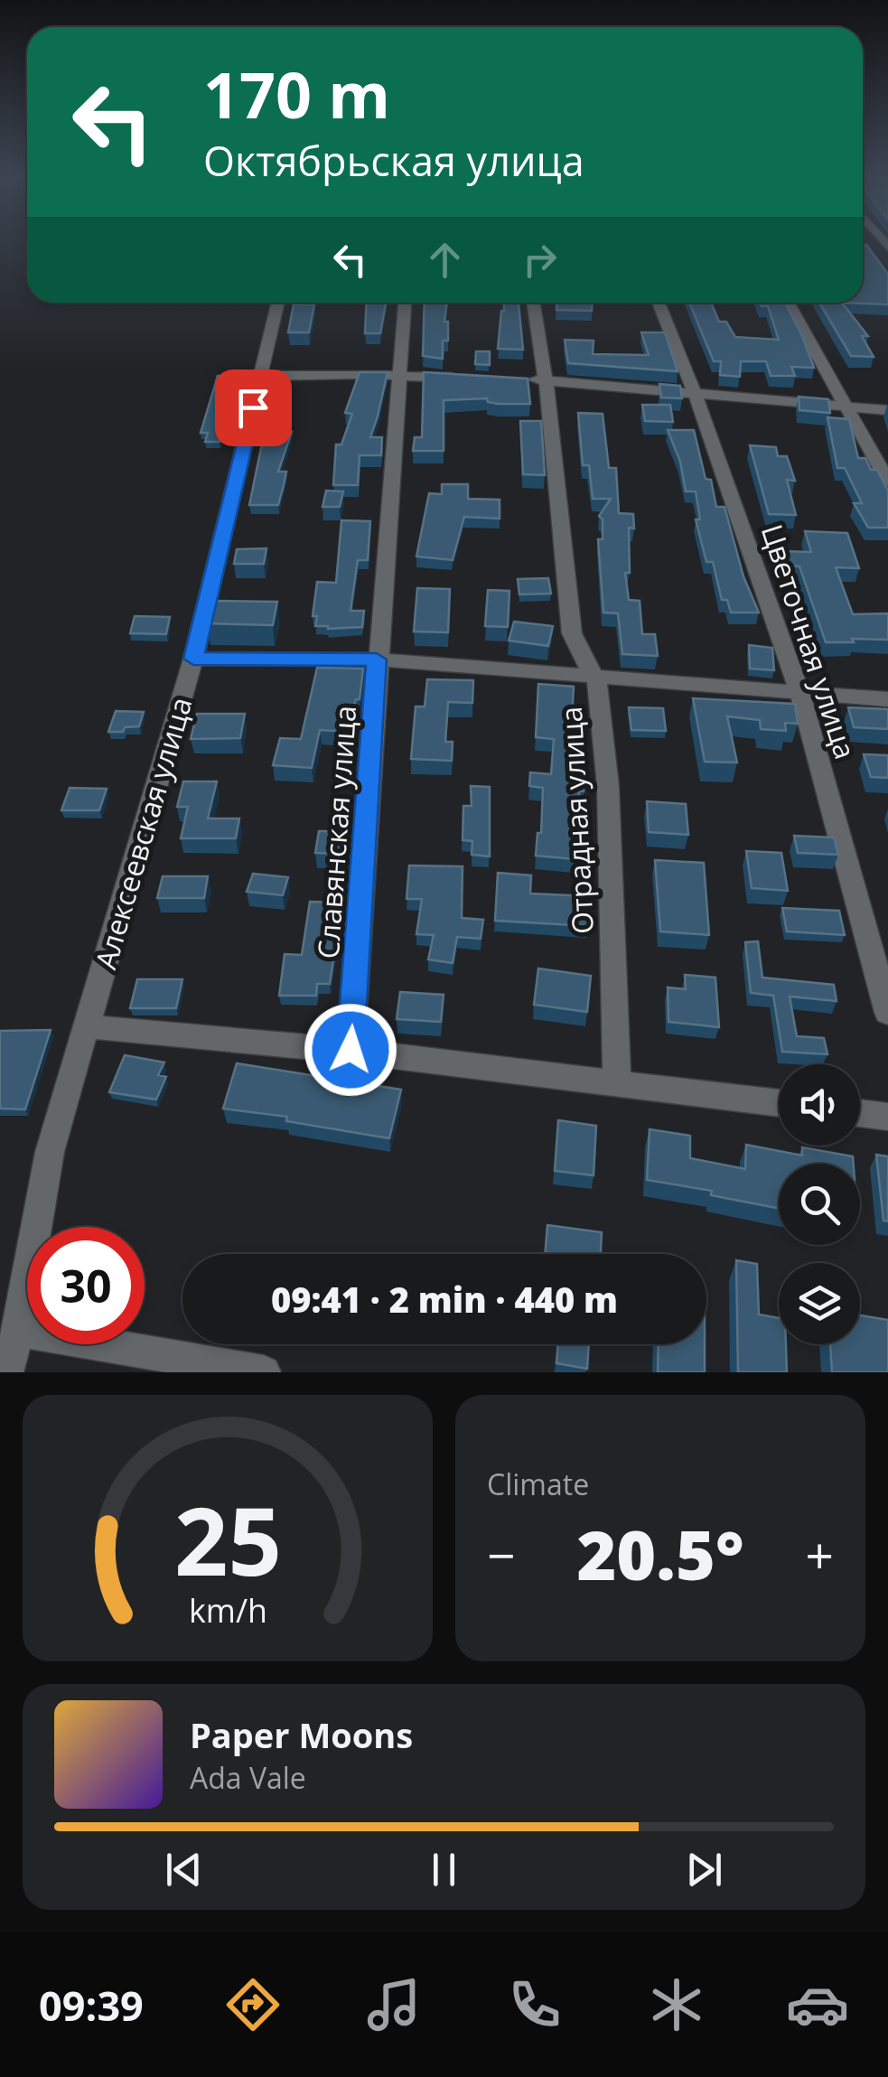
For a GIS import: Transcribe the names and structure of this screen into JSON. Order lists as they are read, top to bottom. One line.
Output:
{"streets":{"street":["Цветочная улица","Отрадная улица","Славянская улица","Алексеевская улица"]},"page":{"turn":["170 m","Октябрьская улица"],"limit":"30","trip":"09:41 · 2 min · 440 m","tile":"Climate","heat":["−","20.5°","+"],"song":["Paper Moons","Ada Vale"],"tabs":"09:39","gauge":["25","km/h"]}}
